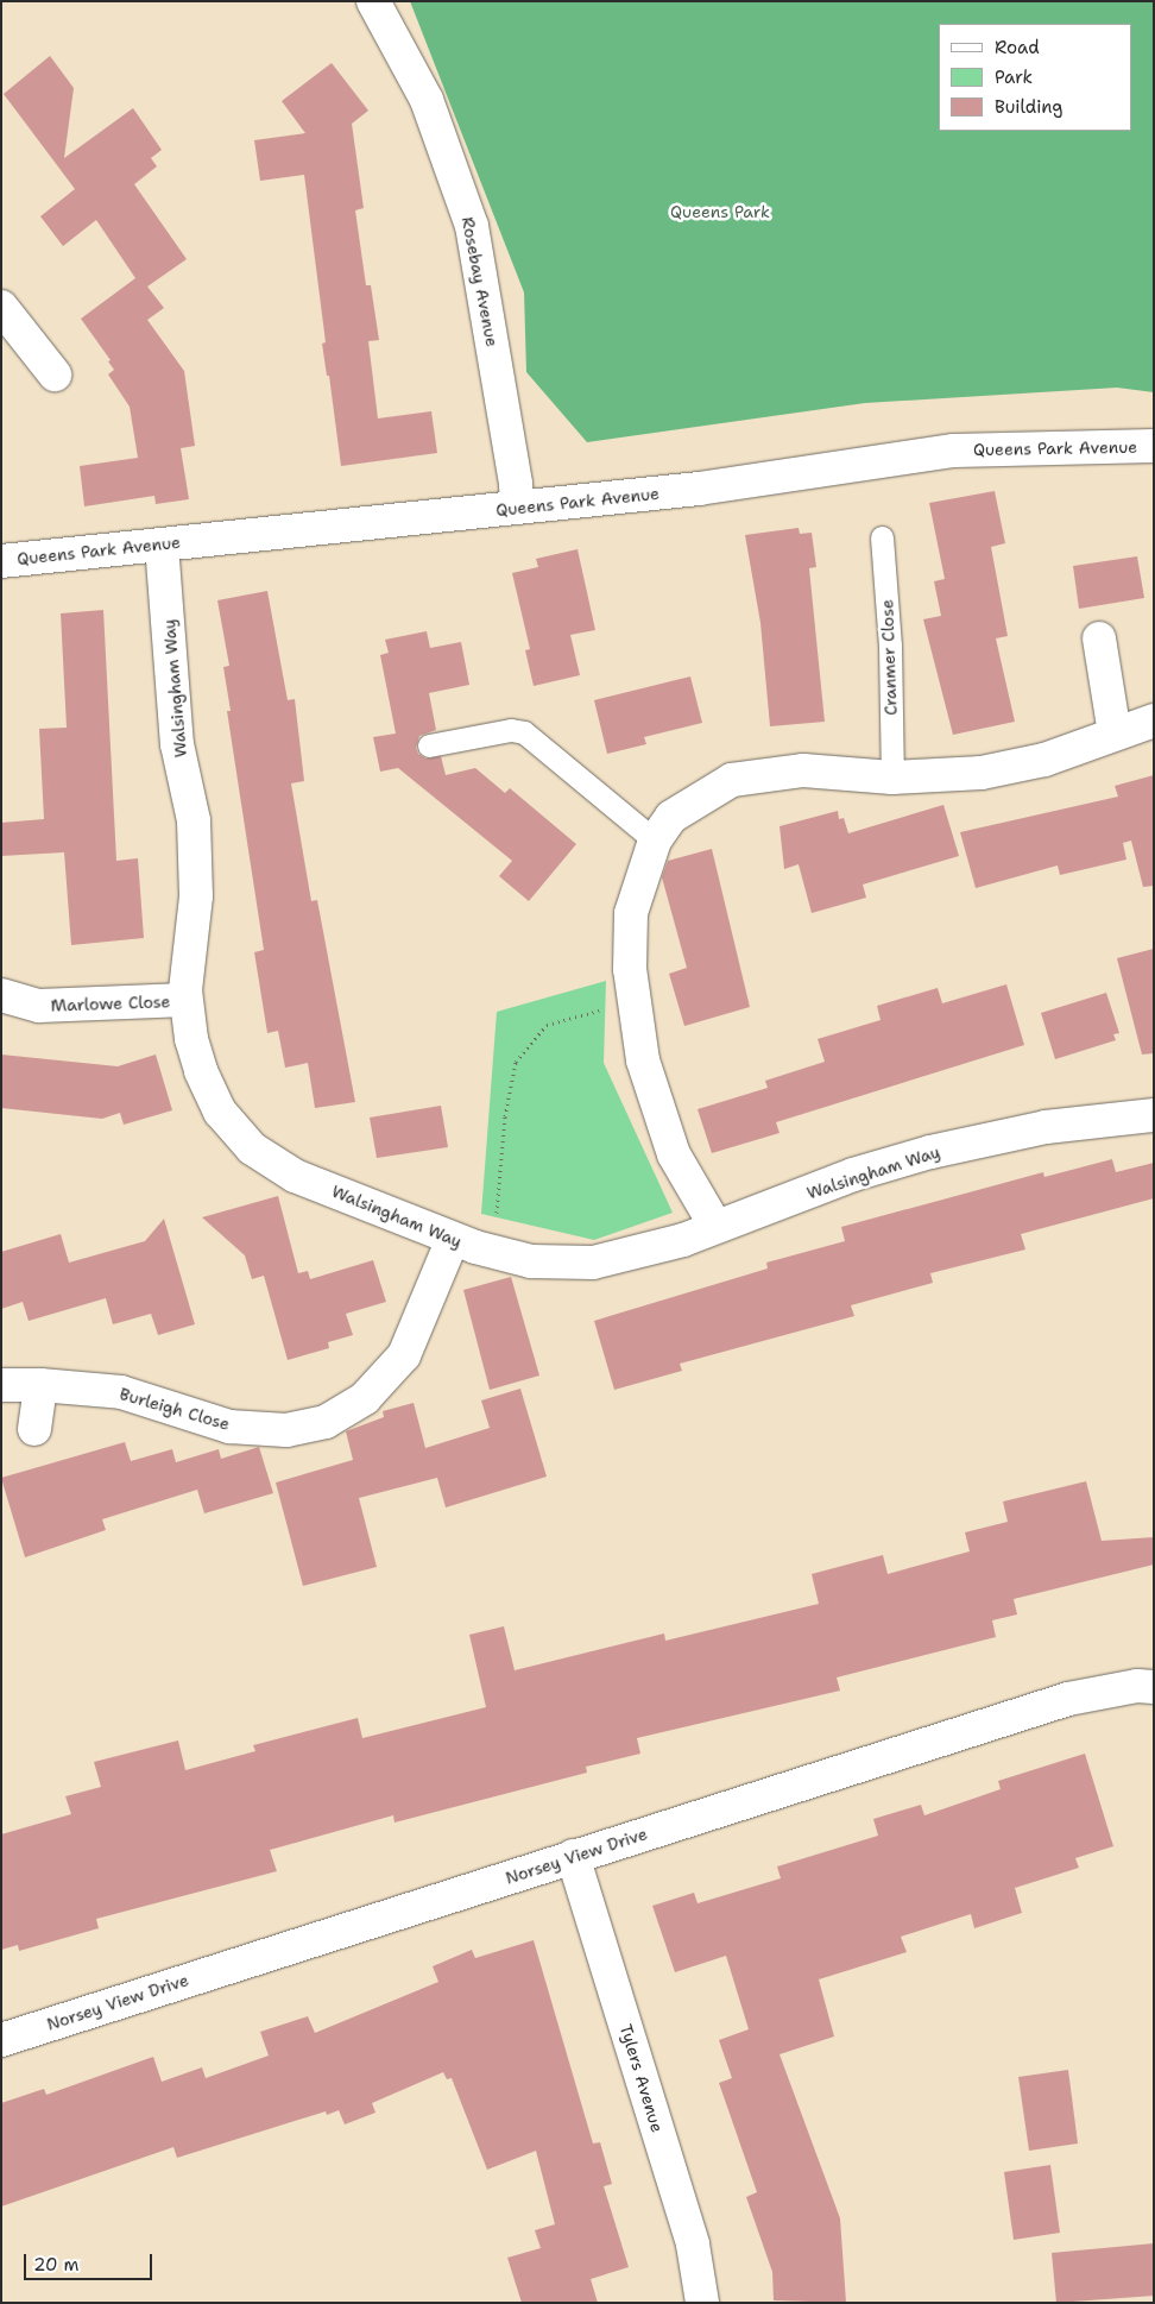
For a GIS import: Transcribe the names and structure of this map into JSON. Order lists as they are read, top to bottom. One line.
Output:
{"streets":{"street":["Rosebay Avenue","Queens Park Avenue","Walsingham Way","Marlowe Close","Burleigh Close","Norsey View Drive","Tylers Avenue"],"lane":["Cranmer Close"]},"crossings":[["Rosebay Avenue","Queens Park Avenue"],["Queens Park Avenue","Walsingham Way"],["Walsingham Way","Marlowe Close"],["Walsingham Way","Burleigh Close"],["Norsey View Drive","Tylers Avenue"]],"parks":["Queens Park"],"legend":["Road","Park","Building"],"scale_bar":"20 m"}
